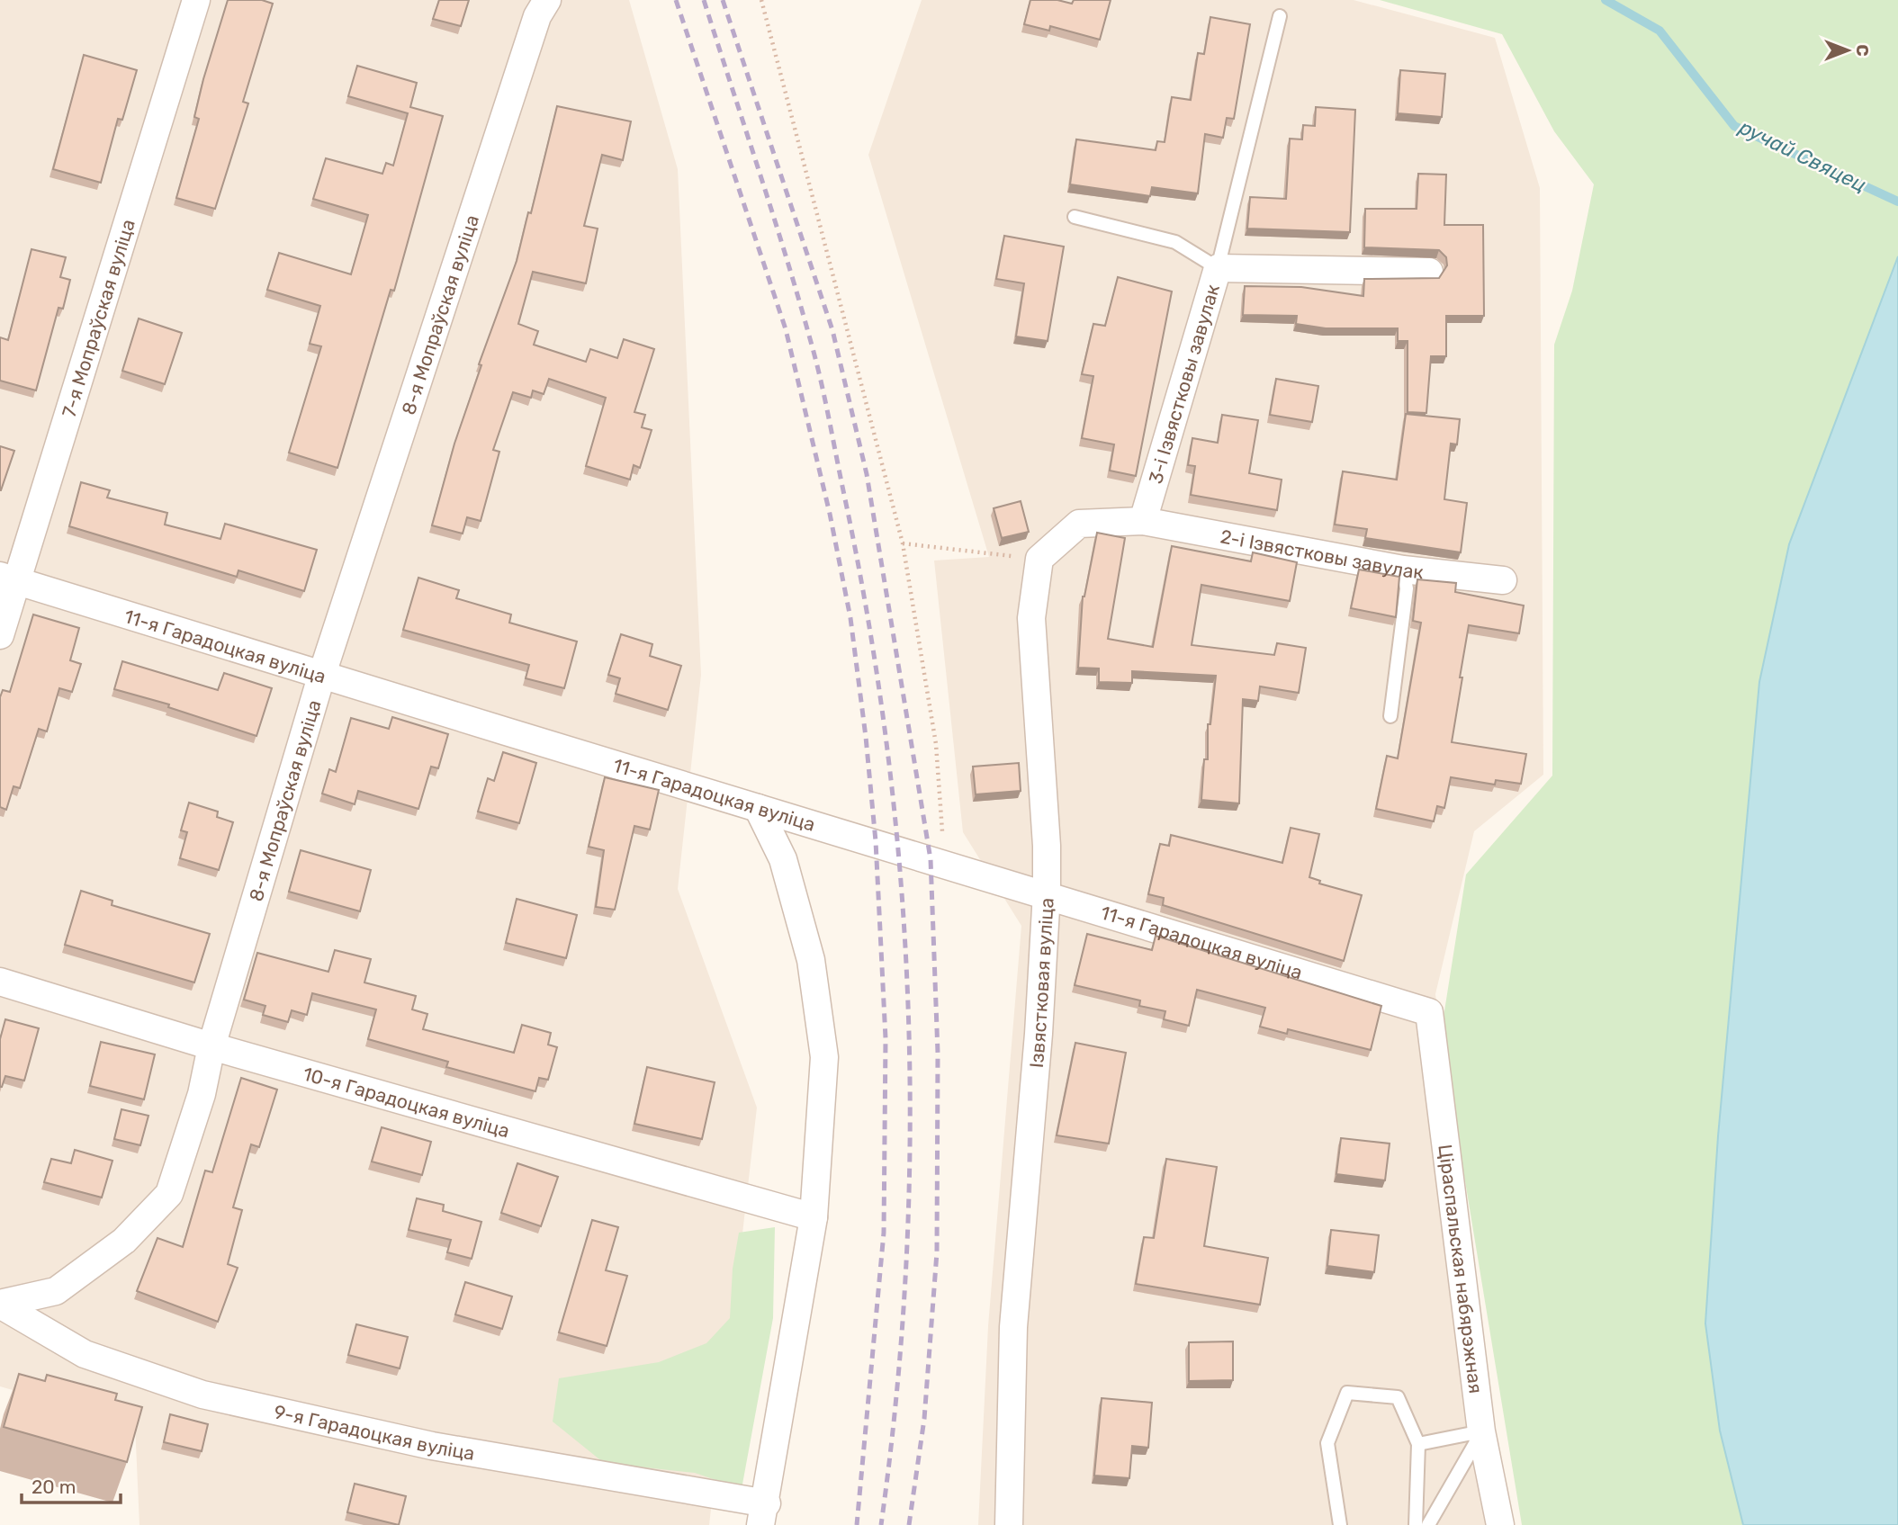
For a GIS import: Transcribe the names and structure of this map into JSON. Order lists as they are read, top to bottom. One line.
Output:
{"streets":{"street":["8-я Мопраўская вуліца","7-я Мопраўская вуліца","3-і Ізвястковы завулак","2-і Ізвястковы завулак","11-я Гарадоцкая вуліца","Ізвястковая вуліца","10-я Гарадоцкая вуліца","Ціраспальская набярэжная","9-я Гарадоцкая вуліца"]},"crossings":[["8-я Мопраўская вуліца","11-я Гарадоцкая вуліца"],["8-я Мопраўская вуліца","10-я Гарадоцкая вуліца"],["8-я Мопраўская вуліца","9-я Гарадоцкая вуліца"],["7-я Мопраўская вуліца","11-я Гарадоцкая вуліца"],["3-і Ізвястковы завулак","2-і Ізвястковы завулак"],["11-я Гарадоцкая вуліца","Ізвястковая вуліца"],["11-я Гарадоцкая вуліца","Ціраспальская набярэжная"]],"water":["ручай Свяцец"],"scale_bar":"20 m","north":"right"}
